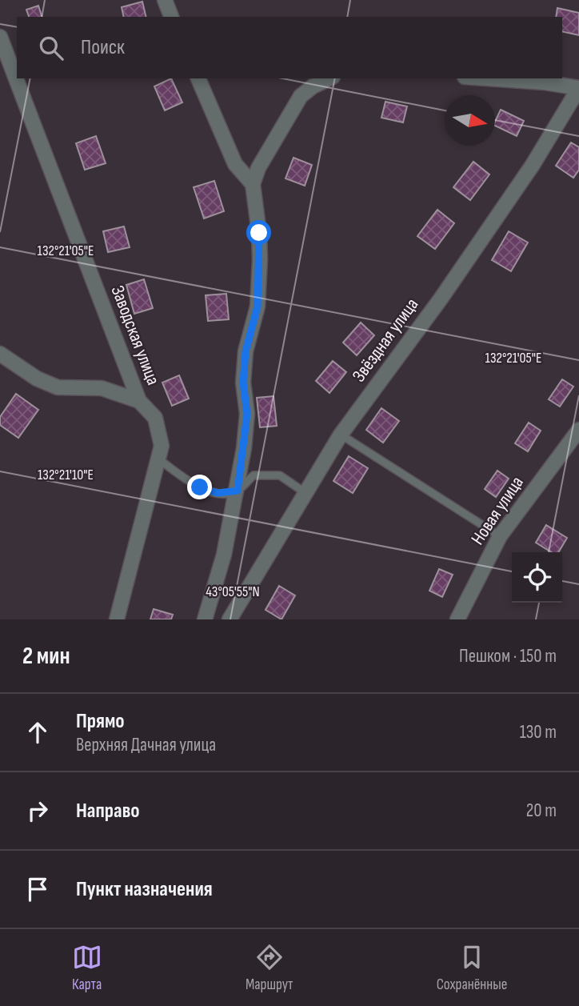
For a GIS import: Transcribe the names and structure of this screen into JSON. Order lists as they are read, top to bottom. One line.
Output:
{"streets":{"street":["Заводская улица","Звёздная улица","Новая улица"]},"north":"right","page":{"search":"Поиск","heading":["2 мин","Пешком · 150 m"],"list":[["Прямо","Верхняя Дачная улица","130 m"],["Направо","20 m"],"Пункт назначения"],"nav":["Карта","Маршрут","Сохранённые"]},"coordinates":["132°21'05\"E","132°21'10\"E","43°05'55\"N"]}
